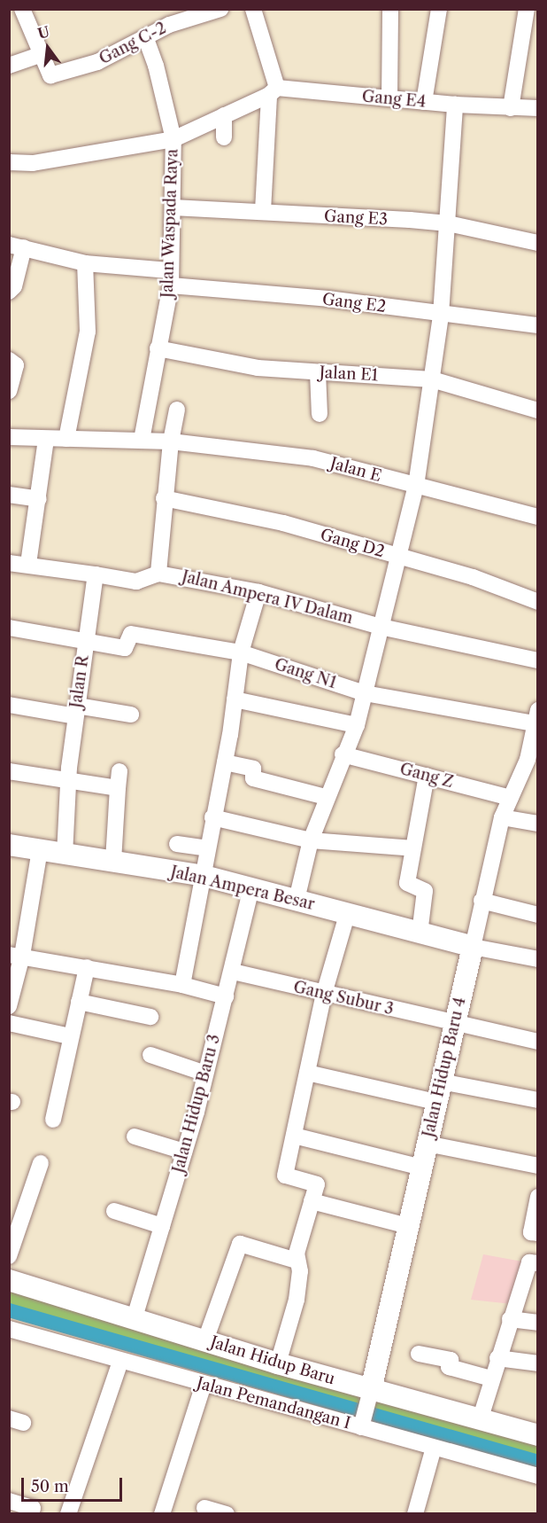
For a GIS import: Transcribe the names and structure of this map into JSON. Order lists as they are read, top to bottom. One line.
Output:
{"streets":{"street":["Gang C-2","Gang E4","Gang E3","Jalan Waspada Raya","Gang E2","Jalan E1","Jalan E","Gang D2","Jalan Ampera IV Dalam","Gang N1","Jalan R","Gang Z","Jalan Ampera Besar","Gang Subur 3","Jalan Hidup Baru 4","Jalan Hidup Baru 3","Jalan Hidup Baru","Jalan Pemandangan I"]},"crossings":[["Gang E4","Jalan Waspada Raya"],["Gang E3","Jalan Waspada Raya"],["Jalan Waspada Raya","Gang E2"],["Jalan Waspada Raya","Jalan E1"],["Jalan E","Jalan Ampera IV Dalam"],["Gang D2","Jalan Ampera IV Dalam"],["Gang N1","Jalan R"],["Gang N1","Jalan Hidup Baru 4"],["Jalan R","Jalan Ampera Besar"],["Gang Z","Jalan Hidup Baru 4"],["Jalan Ampera Besar","Jalan Hidup Baru 4"],["Jalan Ampera Besar","Jalan Hidup Baru 3"],["Gang Subur 3","Jalan Hidup Baru 4"],["Gang Subur 3","Jalan Hidup Baru 3"],["Jalan Hidup Baru 4","Jalan Hidup Baru"],["Jalan Hidup Baru 4","Jalan Pemandangan I"],["Jalan Hidup Baru 3","Jalan Hidup Baru"]],"scale_bar":"50 m","north":"top"}
